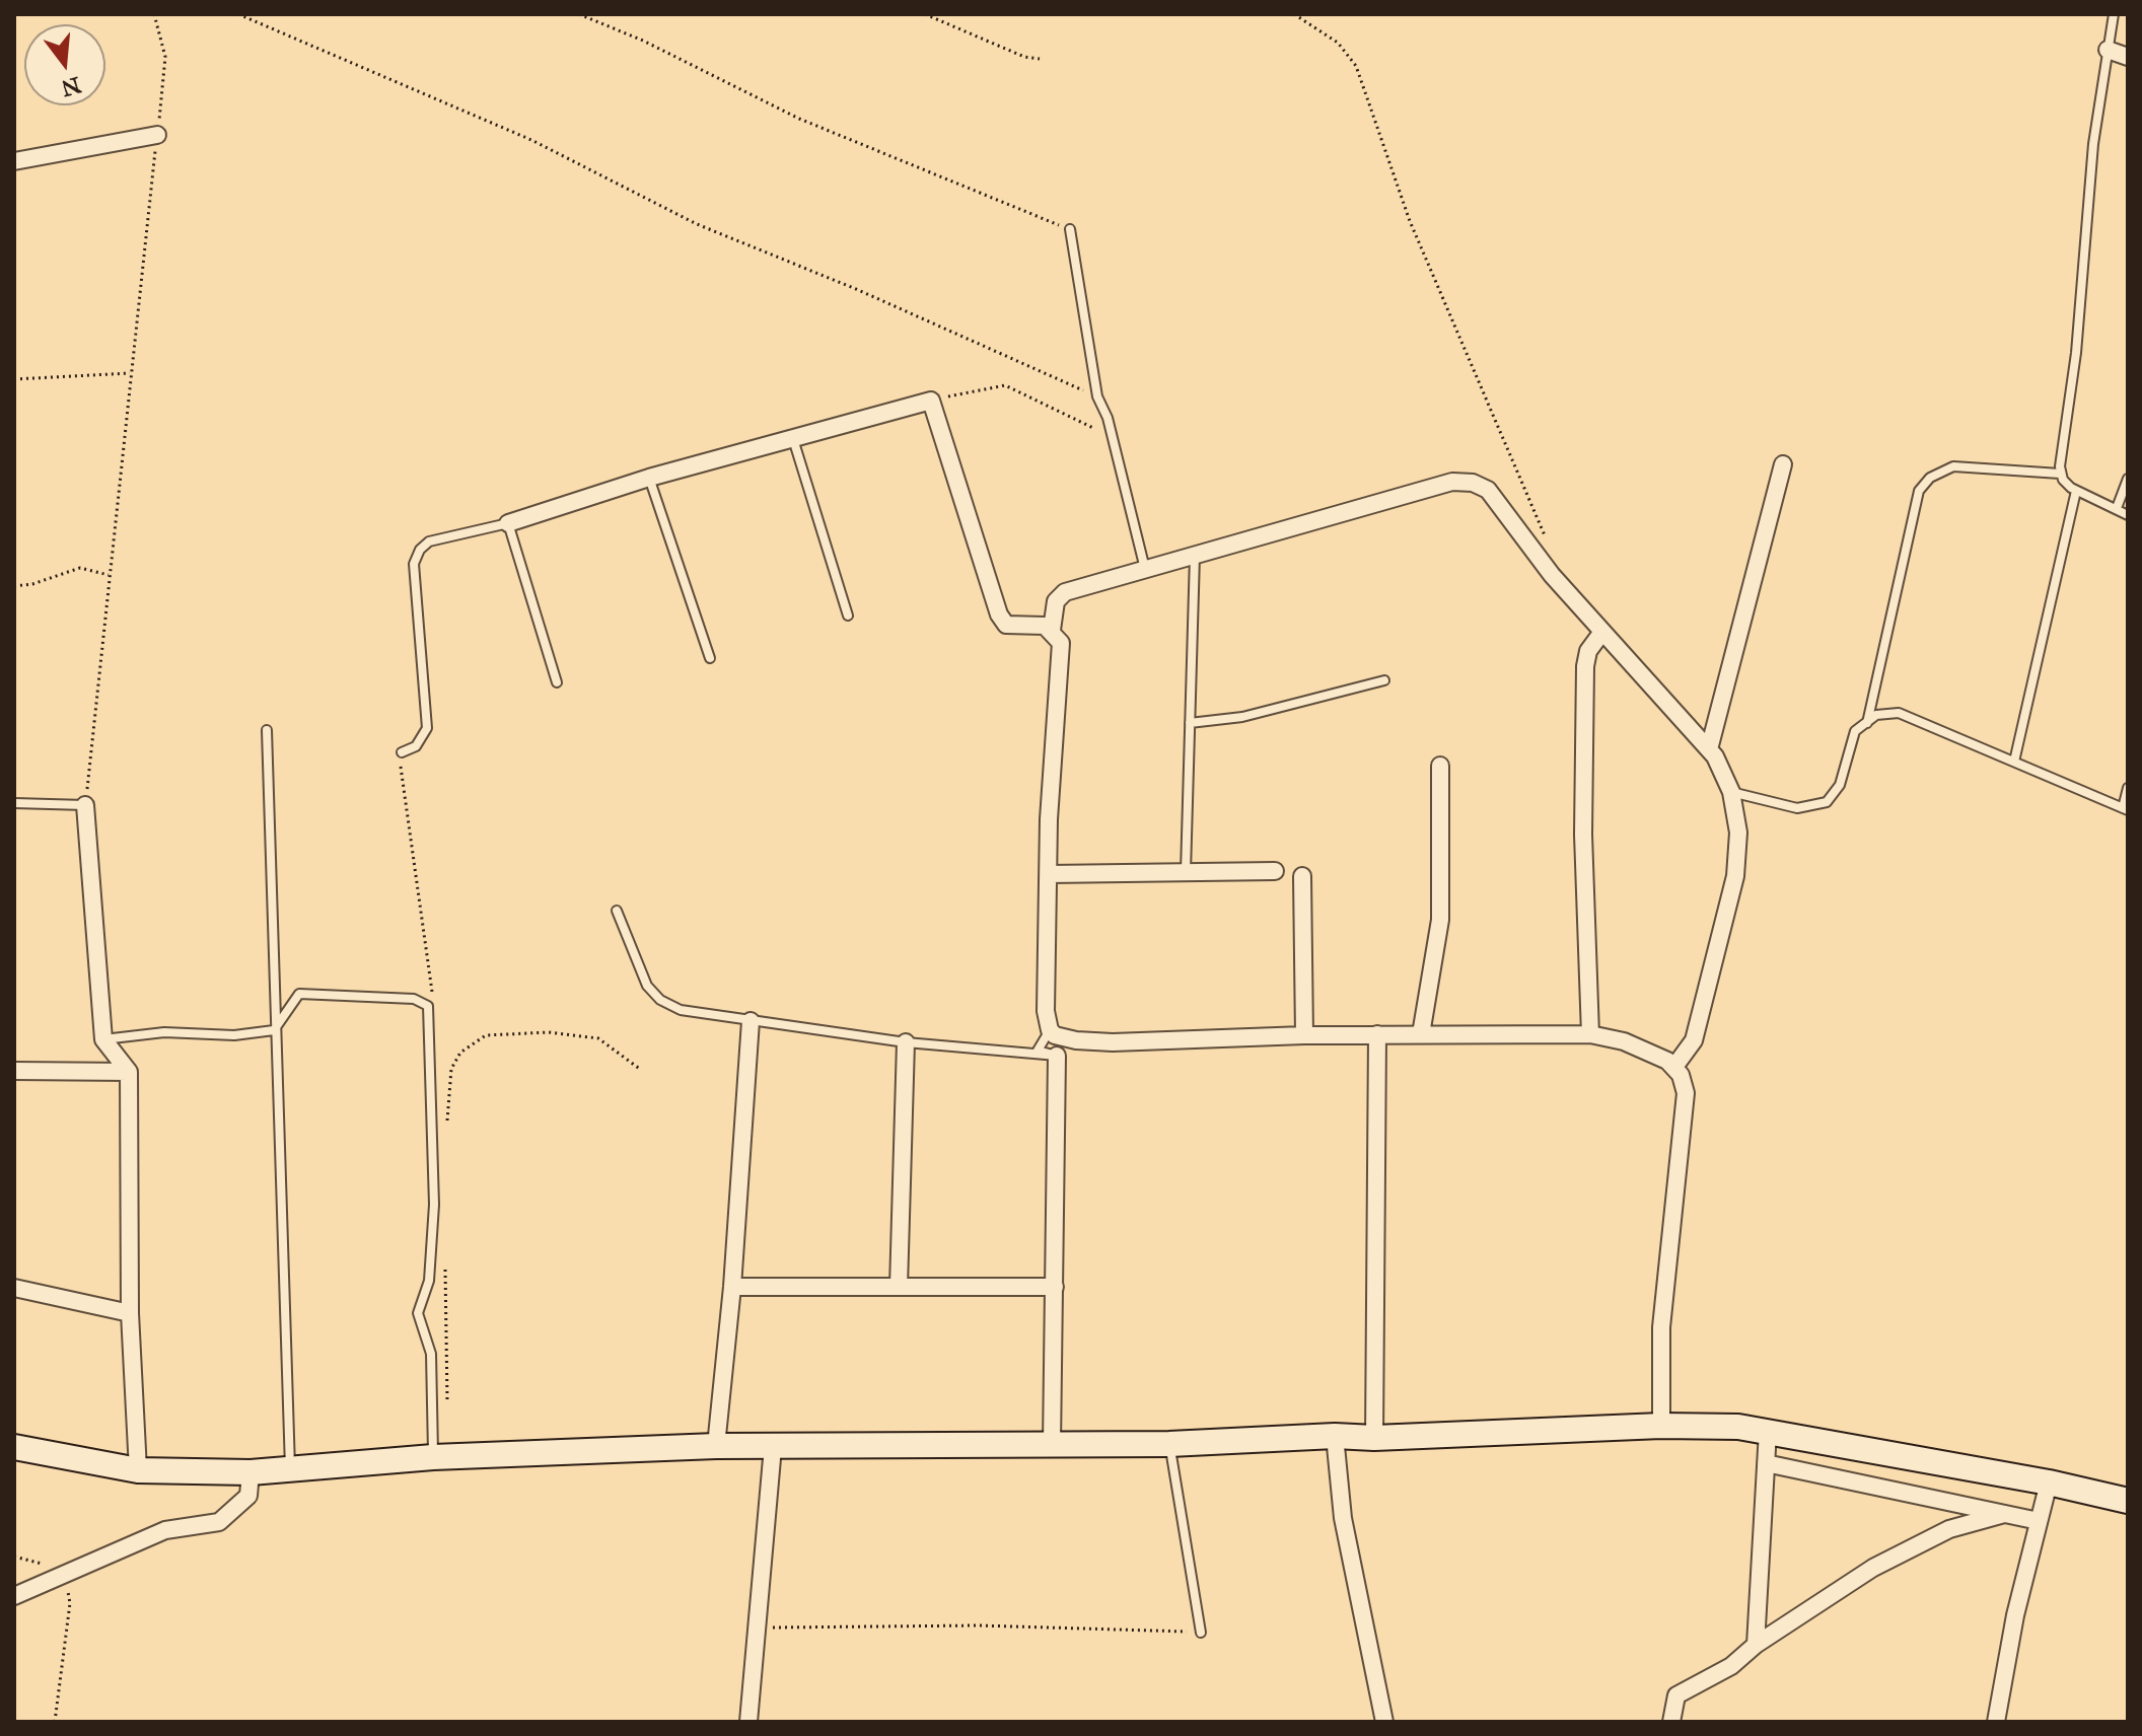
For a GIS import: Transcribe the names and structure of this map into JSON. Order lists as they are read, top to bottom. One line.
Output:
{"north":"bottom"}
